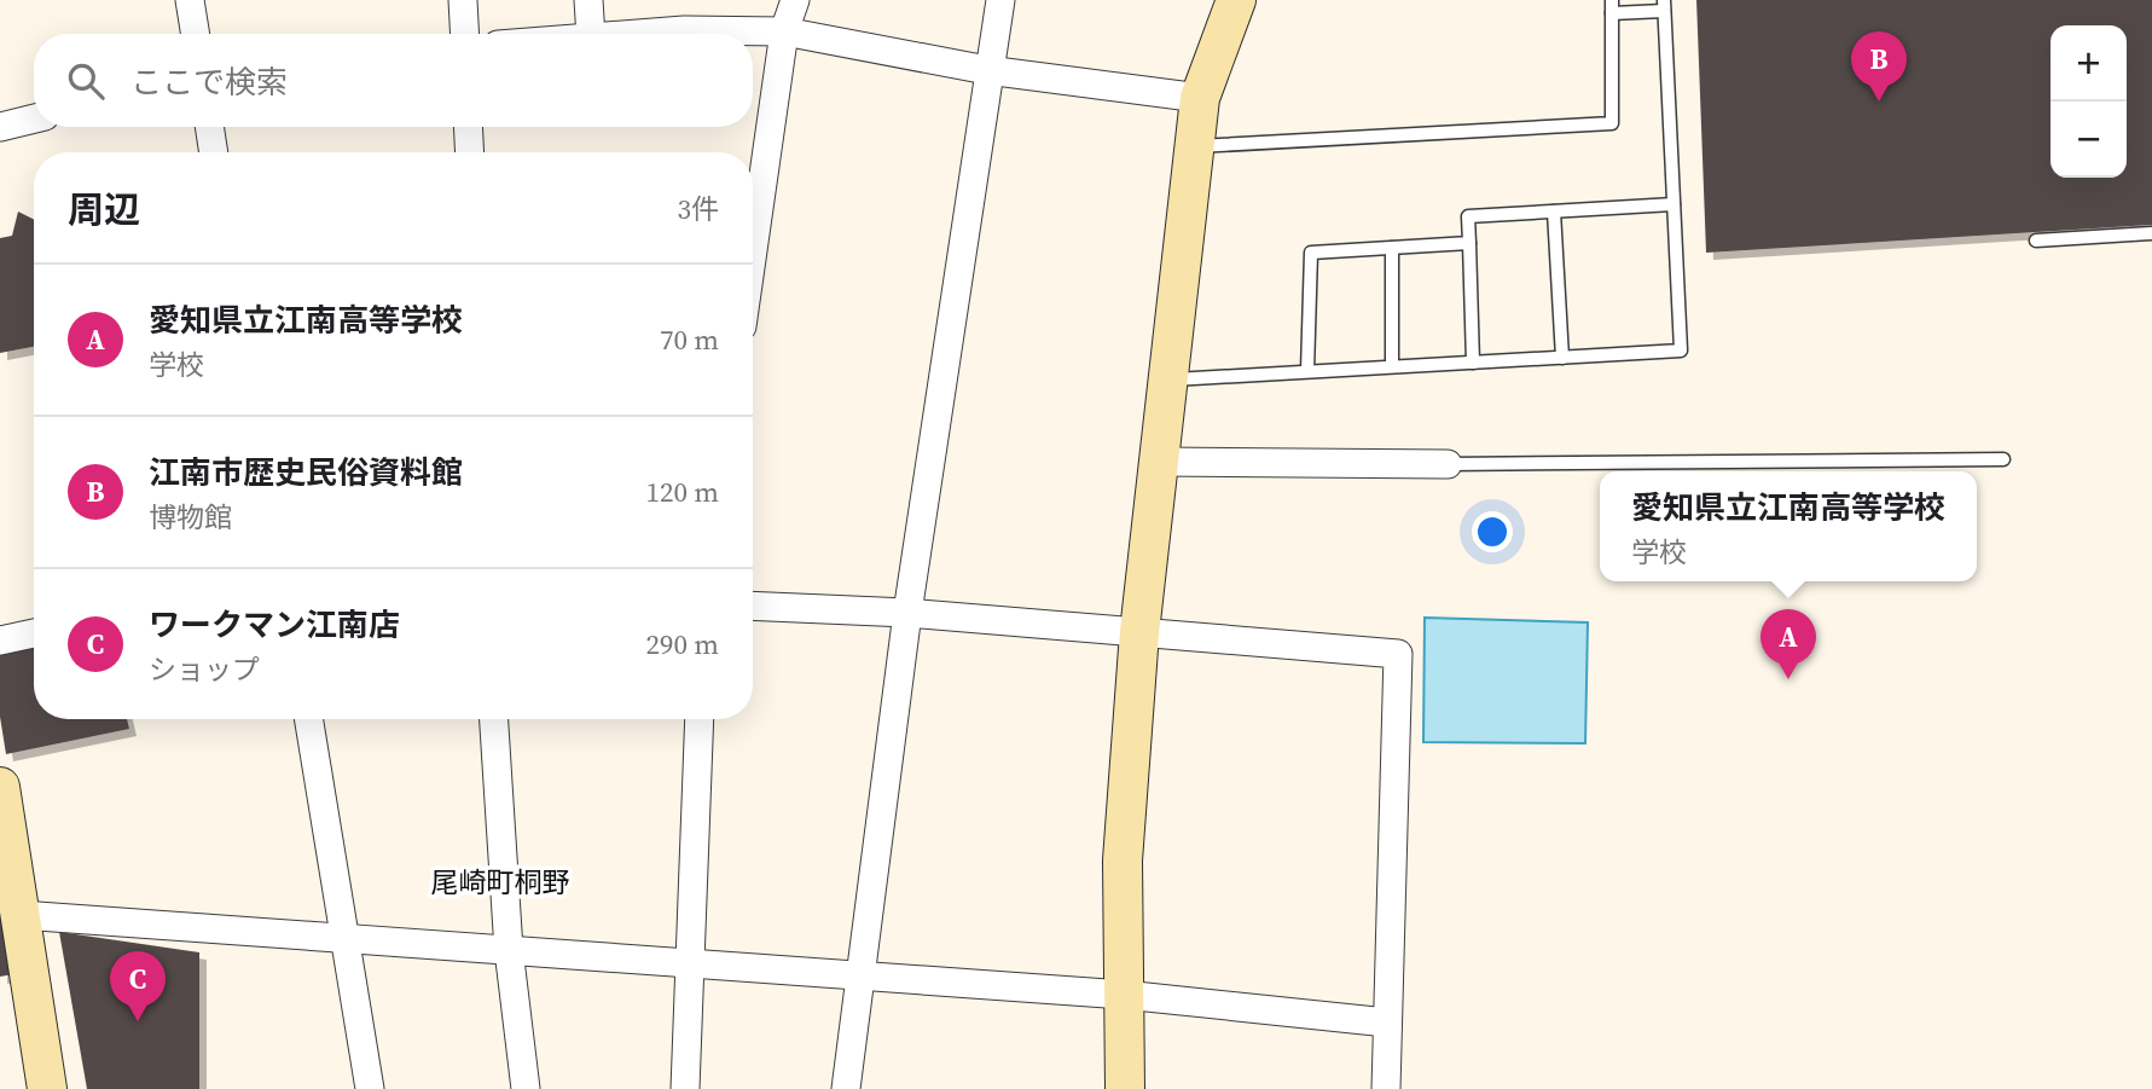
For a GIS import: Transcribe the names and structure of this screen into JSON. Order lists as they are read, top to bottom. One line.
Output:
{"districts":["尾崎町桐野"],"page":{"map_buttons":["+","−"],"pins":["B","A","C"],"search":"ここで検索","heading":["周辺","3件"],"list":[{"mark":"A","name":"愛知県立江南高等学校","note":"学校","value":"70 m"},{"mark":"B","name":"江南市歴史民俗資料館","note":"博物館","value":"120 m"},{"mark":"C","name":"ワークマン江南店","note":"ショップ","value":"290 m"}],"popup":["愛知県立江南高等学校","学校"]}}
